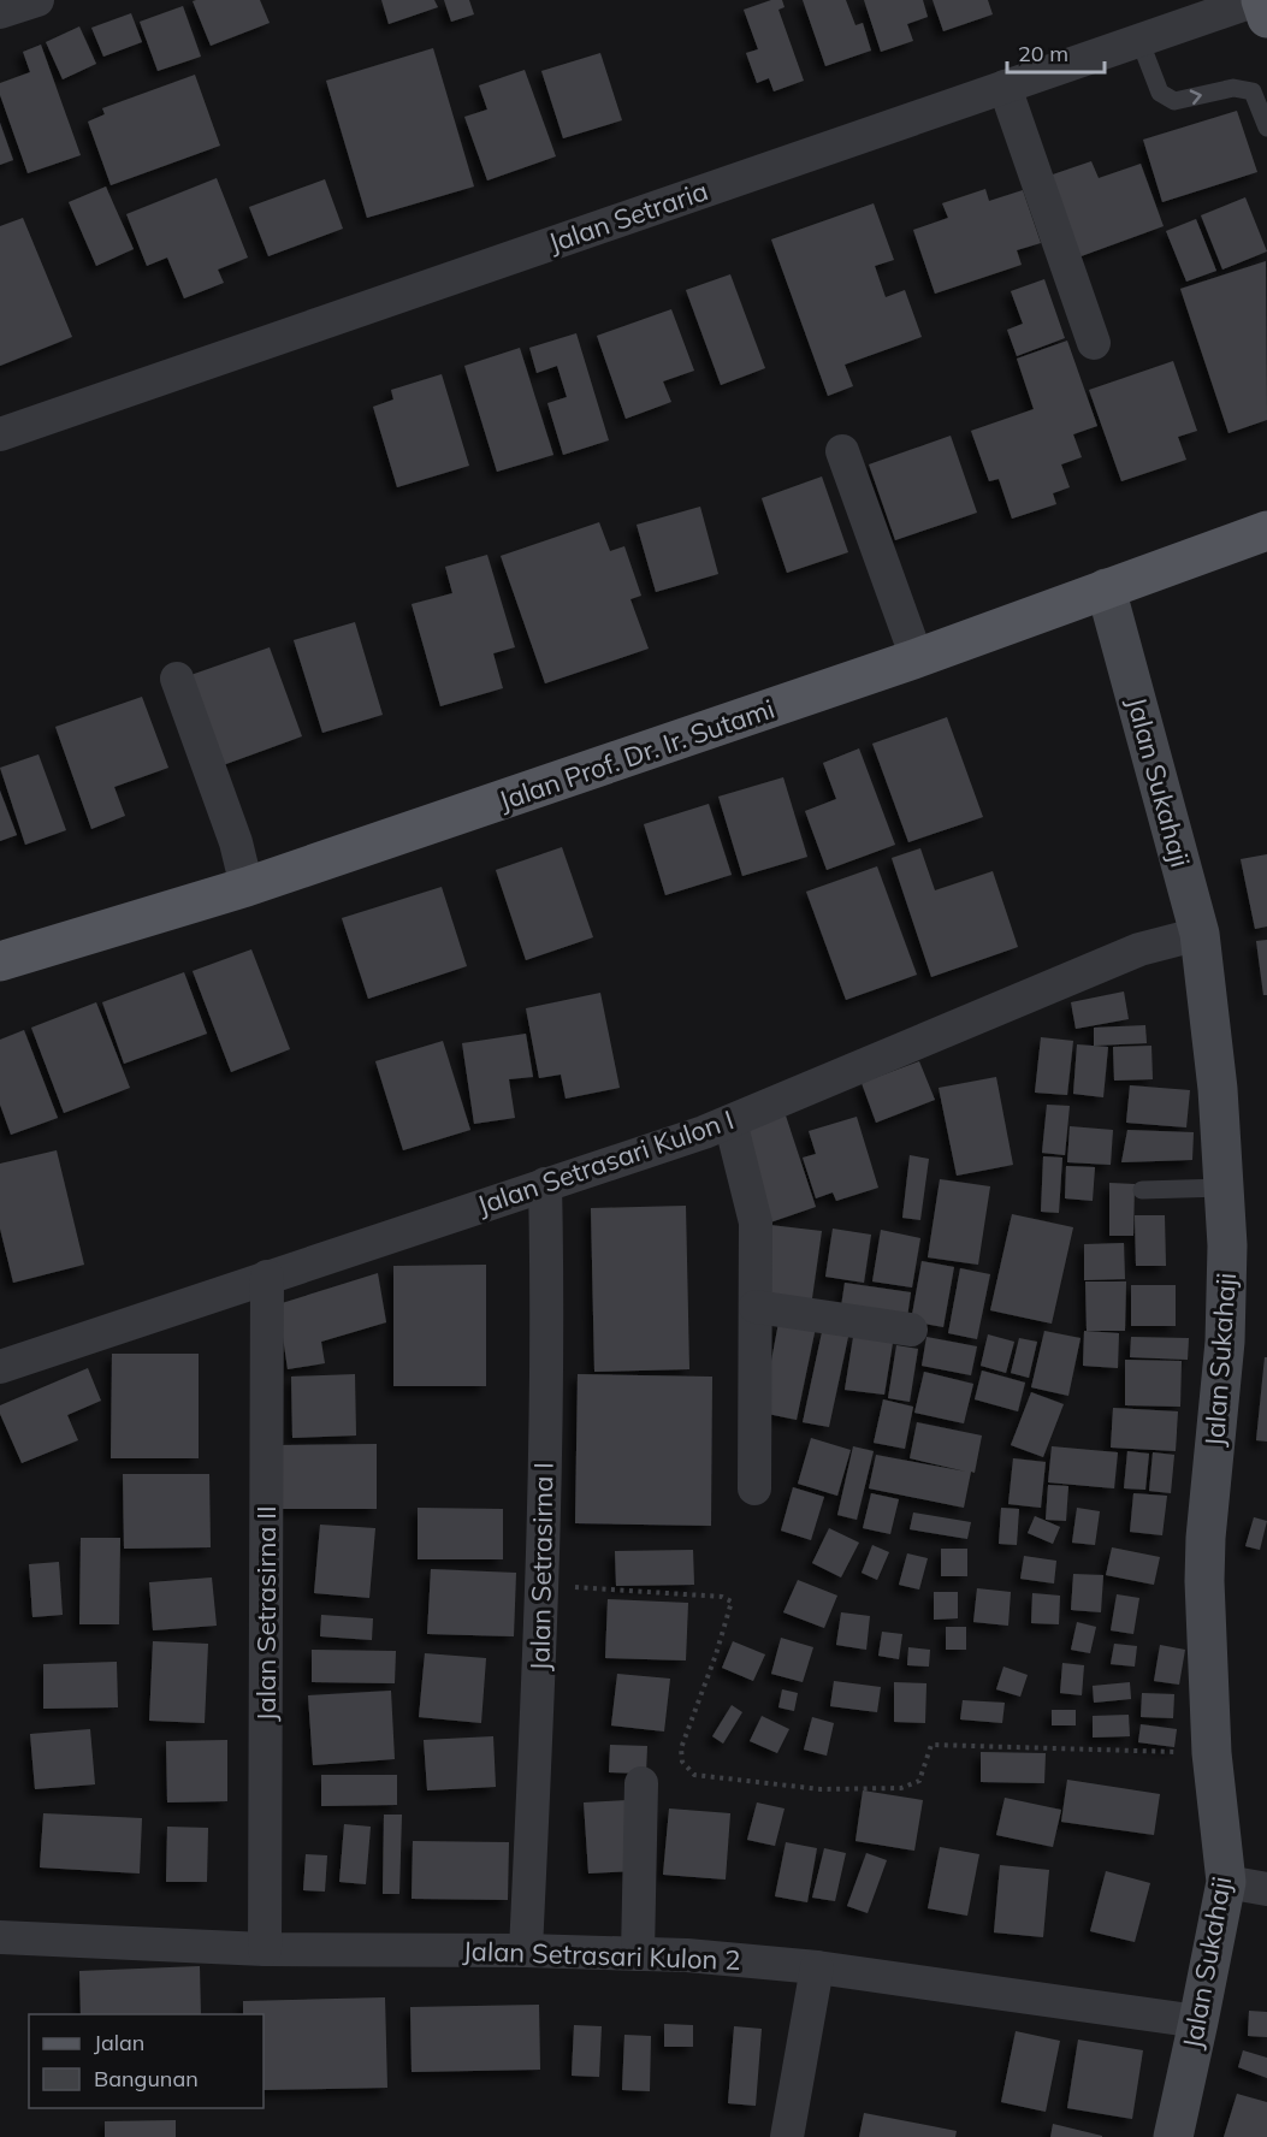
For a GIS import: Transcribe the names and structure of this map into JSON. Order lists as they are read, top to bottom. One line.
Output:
{"streets":{"main road":["Jalan Prof. Dr. Ir. Sutami"],"street":["Jalan Setraria","Jalan Sukahaji","Jalan Setrasari Kulon I","Jalan Setrasirna I","Jalan Setrasirna II","Jalan Setrasari Kulon 2"]},"crossings":[["Jalan Prof. Dr. Ir. Sutami","Jalan Sukahaji"],["Jalan Sukahaji","Jalan Setrasari Kulon I"],["Jalan Sukahaji","Jalan Setrasari Kulon 2"],["Jalan Setrasari Kulon I","Jalan Setrasirna I"],["Jalan Setrasari Kulon I","Jalan Setrasirna II"],["Jalan Setrasirna I","Jalan Setrasari Kulon 2"],["Jalan Setrasirna II","Jalan Setrasari Kulon 2"]],"legend":["Jalan","Bangunan"],"scale_bar":"20 m"}
